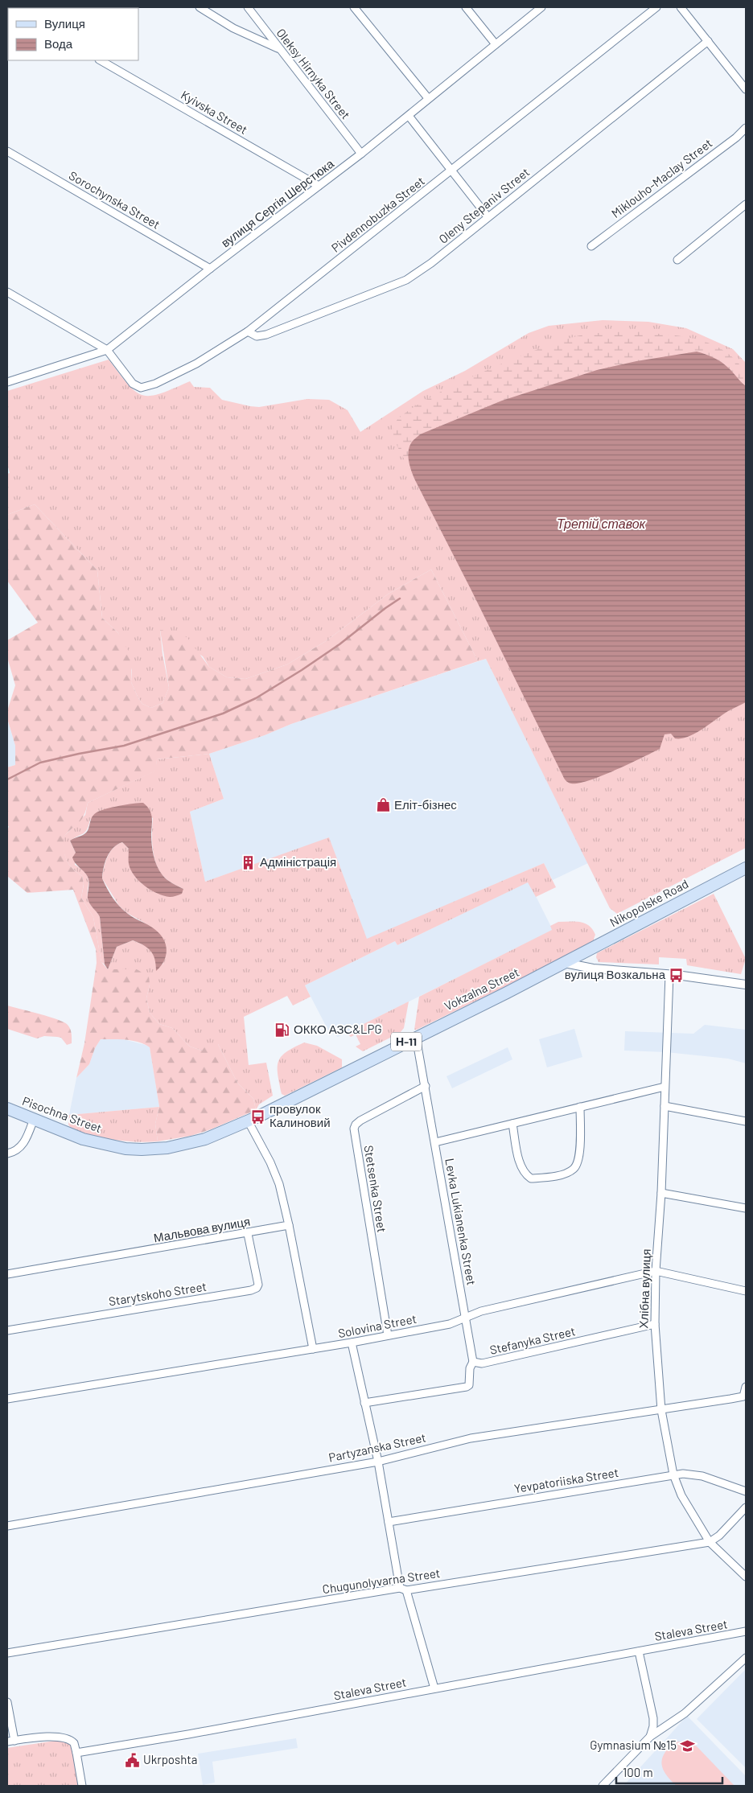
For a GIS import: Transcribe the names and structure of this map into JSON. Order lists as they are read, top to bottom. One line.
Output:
{"streets":{"main road":["Nikopolske Road","Vokzalna Street","Н-11","Pisochna Street"],"street":["Oleksy Hirnyka Street","Kyivska Street","Miklouho-Maclay Street","Sorochynska Street","вулиця Сергія Шерстюка","Oleny Stepaniv Street","Pivdennobuzka Street","Stetsenka Street","Levka Lukianenka Street","Мальвова вулиця","Хлібна вулиця","Starytskoho Street","Solovina Street","Stefanyka Street","Partyzanska Street","Yevpatoriiska Street","Chugunolyvarna Street","Staleva Street"]},"crossings":[["Oleksy Hirnyka Street","вулиця Сергія Шерстюка"],["Kyivska Street","вулиця Сергія Шерстюка"],["Sorochynska Street","вулиця Сергія Шерстюка"],["вулиця Сергія Шерстюка","Pivdennobuzka Street"],["Oleny Stepaniv Street","Pivdennobuzka Street"],["Nikopolske Road","Vokzalna Street"],["Vokzalna Street","Pisochna Street"],["Vokzalna Street","Levka Lukianenka Street"],["Stetsenka Street","Levka Lukianenka Street"],["Stetsenka Street","Solovina Street"],["Levka Lukianenka Street","Solovina Street"],["Levka Lukianenka Street","Stefanyka Street"],["Мальвова вулиця","Starytskoho Street"],["Хлібна вулиця","Solovina Street"],["Хлібна вулиця","Stefanyka Street"],["Хлібна вулиця","Partyzanska Street"],["Хлібна вулиця","Yevpatoriiska Street"],["Хлібна вулиця","Chugunolyvarna Street"]],"water":["Третій ставок"],"places":{"shop":["Еліт-бізнес"],"building":["Адміністрація"],"bus stop":["вулиця Возкальна","провулок Калиновий"],"fuel station":["ОККО АЗС&LPG"],"school or university":["Gymnasium №15"],"public building":["Ukrposhta"]},"legend":["Вулиця","Вода"],"scale_bar":"100 m"}
